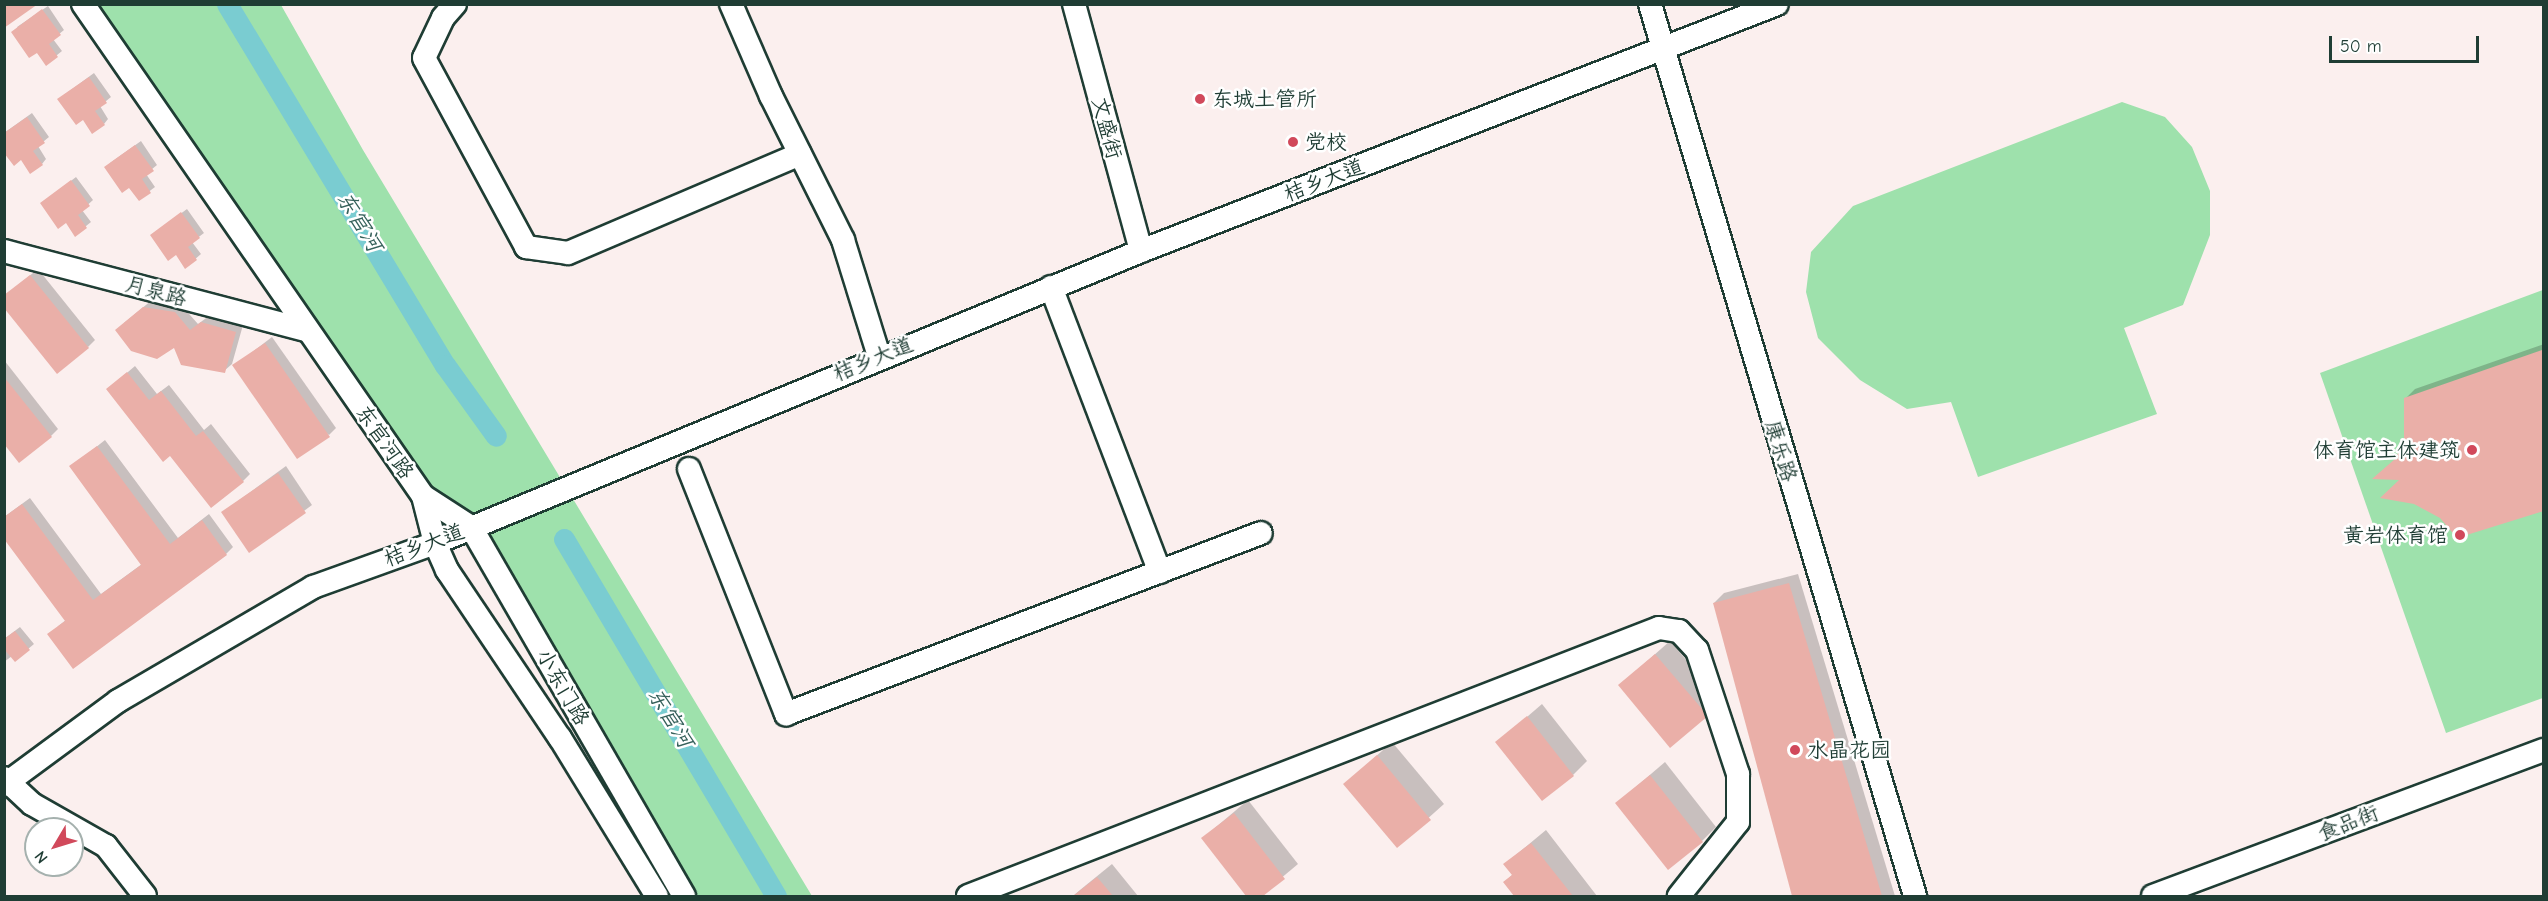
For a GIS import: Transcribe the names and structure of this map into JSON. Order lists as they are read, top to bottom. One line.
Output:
{"streets":{"street":["文盛街","桔乡大道","月泉路","东官河路","康乐路","小东门路","食品街"]},"crossings":[["文盛街","桔乡大道"],["桔乡大道","东官河路"],["桔乡大道","康乐路"],["桔乡大道","小东门路"],["月泉路","东官河路"],["东官河路","小东门路"]],"water":["东官河"],"places":["东城土管所","党校","体育馆主体建筑","黄岩体育馆","水晶花园"],"scale_bar":"50 m","north":"bottom left"}
